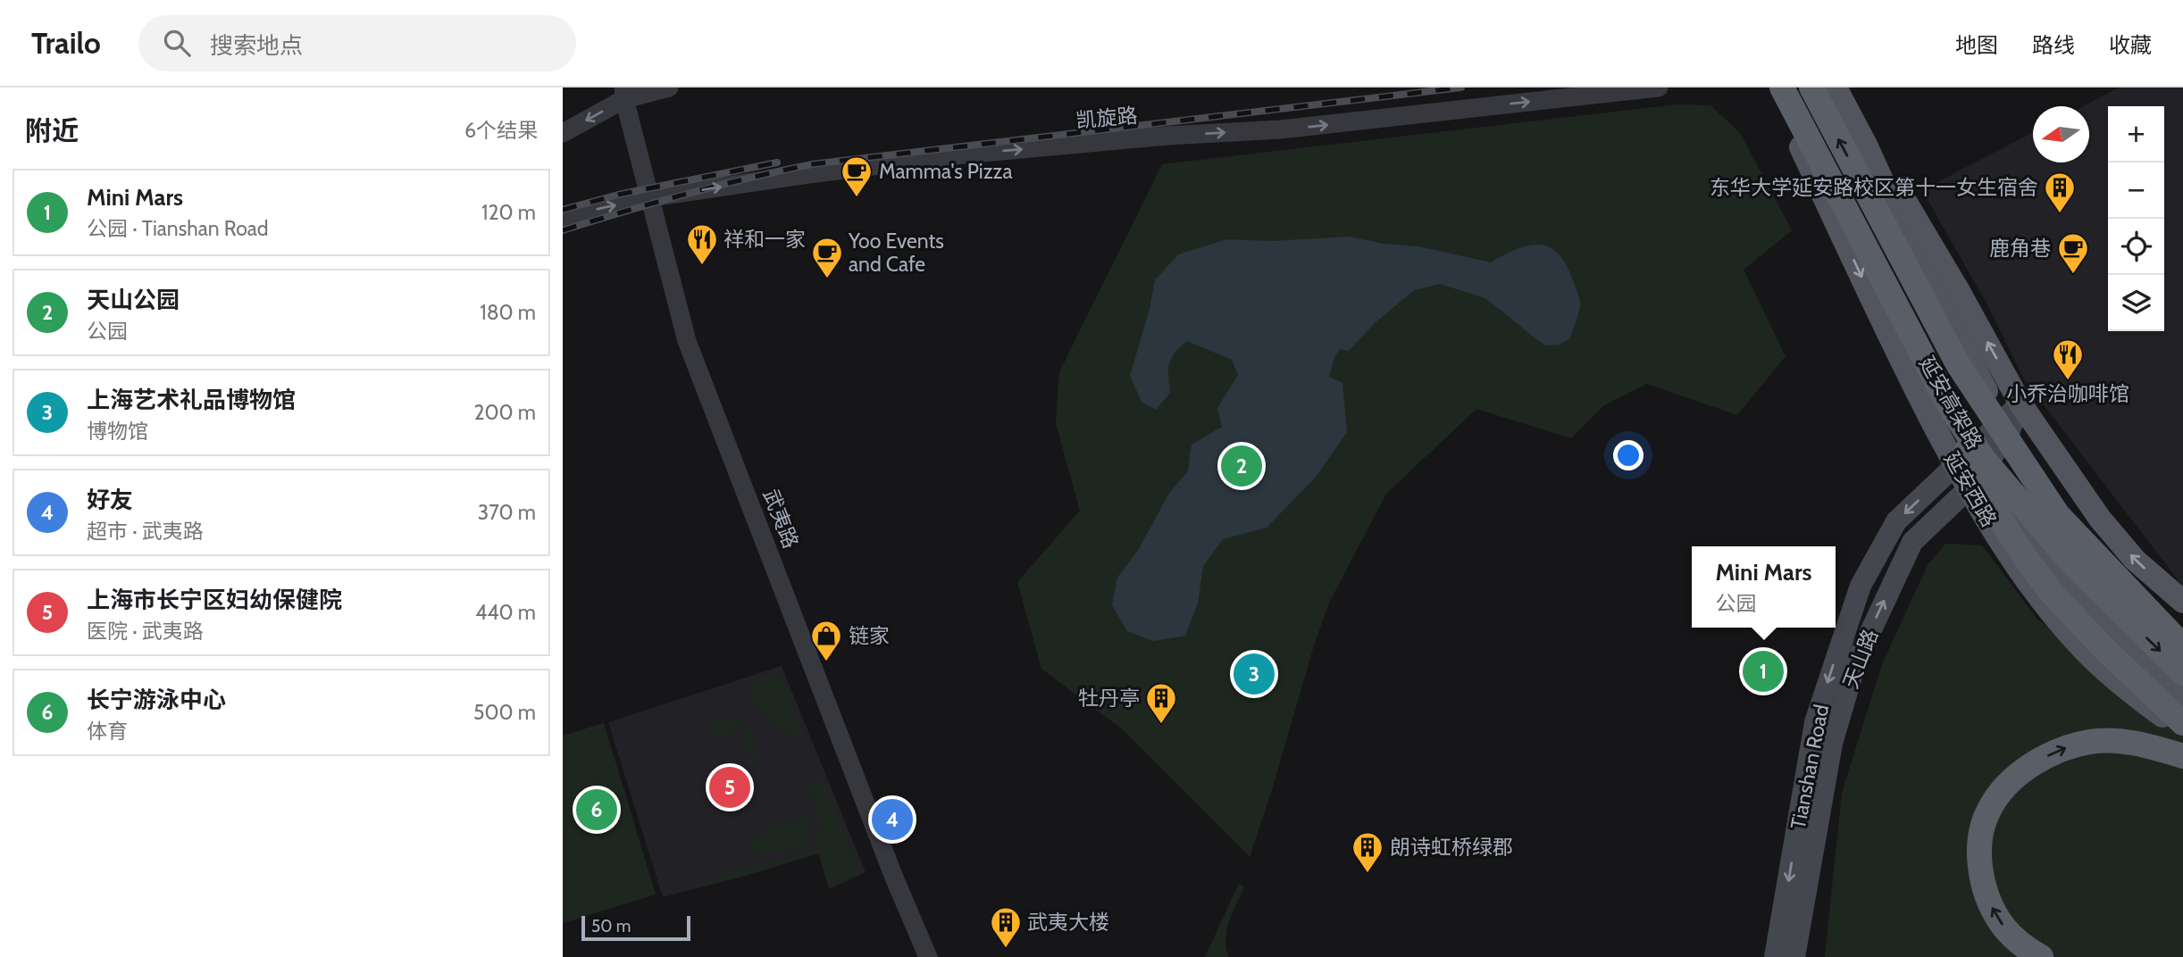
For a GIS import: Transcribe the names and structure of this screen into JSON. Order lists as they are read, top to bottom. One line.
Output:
{"streets":{"highway":["延安高架路"],"main road":["延安西路","天山路","Tianshan Road"],"street":["凯旋路","武夷路"]},"crossings":[["凯旋路","武夷路"],["延安西路","天山路"],["延安西路","Tianshan Road"],["天山路","Tianshan Road"]],"one_way":["凯旋路","天山路","Tianshan Road"],"places":{"cafe":["Mamma's Pizza","鹿角巷","Yoo Events and Cafe"],"building":["东华大学延安路校区第十一女生宿舍","牡丹亭","朗诗虹桥绿郡","武夷大楼"],"restaurant":["祥和一家","小乔治咖啡馆"],"shop":["链家"]},"scale_bar":"50 m","north":"left","page":{"header":"Trailo","search":"搜索地点","nav":["地图","路线","收藏"],"heading":["附近","6个结果"],"map_buttons":["+","−"],"list":[{"mark":"1","name":"Mini Mars","note":"公园 · Tianshan Road","value":"120 m"},{"mark":"2","name":"天山公园","note":"公园","value":"180 m"},{"mark":"3","name":"上海艺术礼品博物馆","note":"博物馆","value":"200 m"},{"mark":"4","name":"好友","note":"超市 · 武夷路","value":"370 m"},{"mark":"5","name":"上海市长宁区妇幼保健院","note":"医院 · 武夷路","value":"440 m"},{"mark":"6","name":"长宁游泳中心","note":"体育","value":"500 m"}],"pins":["2","1","3","5","6","4"],"popup":["Mini Mars","公园"],"scale":"50 m"}}
